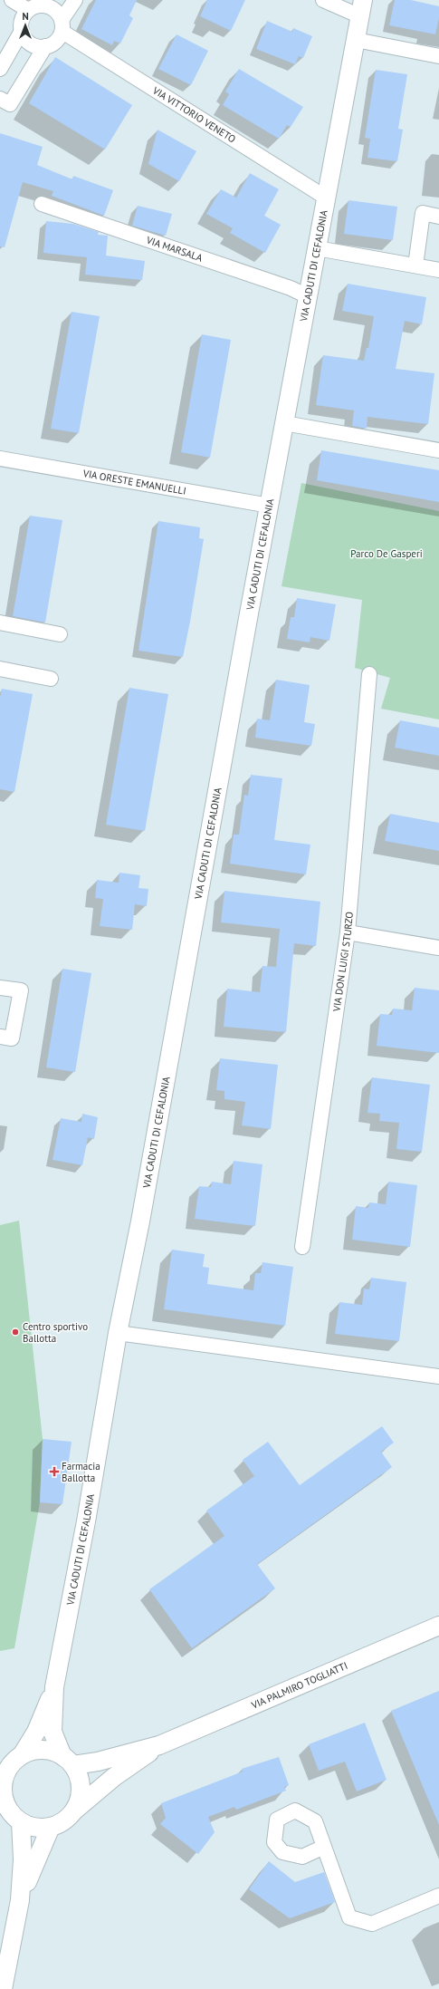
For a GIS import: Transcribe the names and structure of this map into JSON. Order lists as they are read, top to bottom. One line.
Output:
{"streets":{"street":["VIA VITTORIO VENETO","VIA MARSALA","VIA CADUTI DI CEFALONIA","VIA ORESTE EMANUELLI","VIA DON LUIGI STURZO","VIA PALMIRO TOGLIATTI"]},"crossings":[["VIA VITTORIO VENETO","VIA CADUTI DI CEFALONIA"],["VIA MARSALA","VIA CADUTI DI CEFALONIA"],["VIA CADUTI DI CEFALONIA","VIA ORESTE EMANUELLI"],["VIA CADUTI DI CEFALONIA","VIA PALMIRO TOGLIATTI"]],"parks":["Parco De Gasperi"],"places":{"other":["Centro sportivo Ballotta"],"health":["Farmacia Ballotta"]},"north":"top"}
